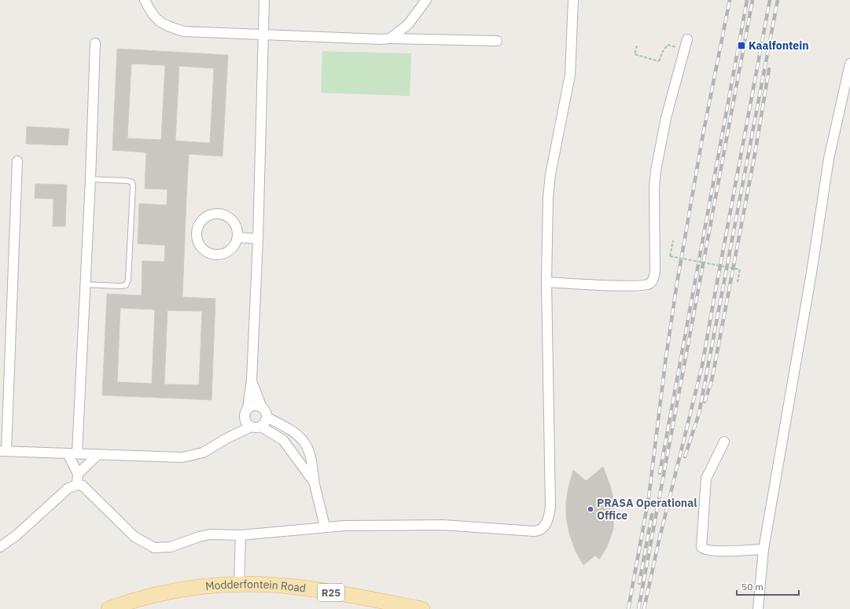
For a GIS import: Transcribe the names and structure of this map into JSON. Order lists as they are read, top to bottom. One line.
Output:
{"streets":{"main road":["Modderfontein Road","R25"]},"places":{"transit":["Kaalfontein"],"other":["PRASA Operational Office"]},"scale_bar":"50 m"}
